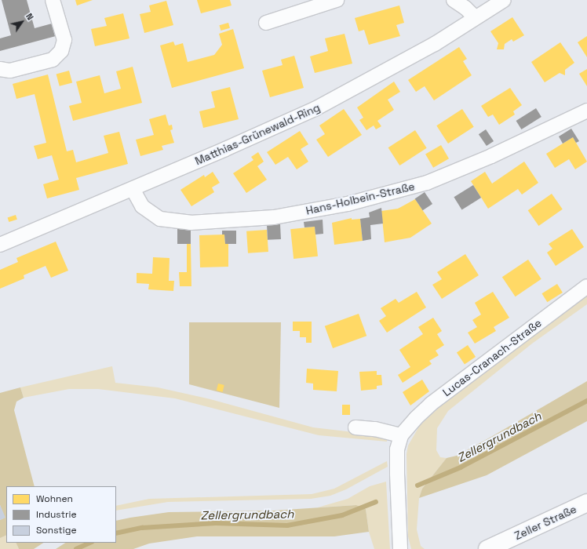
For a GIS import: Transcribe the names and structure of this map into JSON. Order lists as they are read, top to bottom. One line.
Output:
{"streets":{"street":["Matthias-Grünewald-Ring","Hans-Holbein-Straße","Lucas-Cranach-Straße","Zeller Straße"]},"crossings":[["Matthias-Grünewald-Ring","Hans-Holbein-Straße"]],"water":["Zellergrundbach"],"legend":["Wohnen","Industrie","Sonstige"],"north":"top right"}
